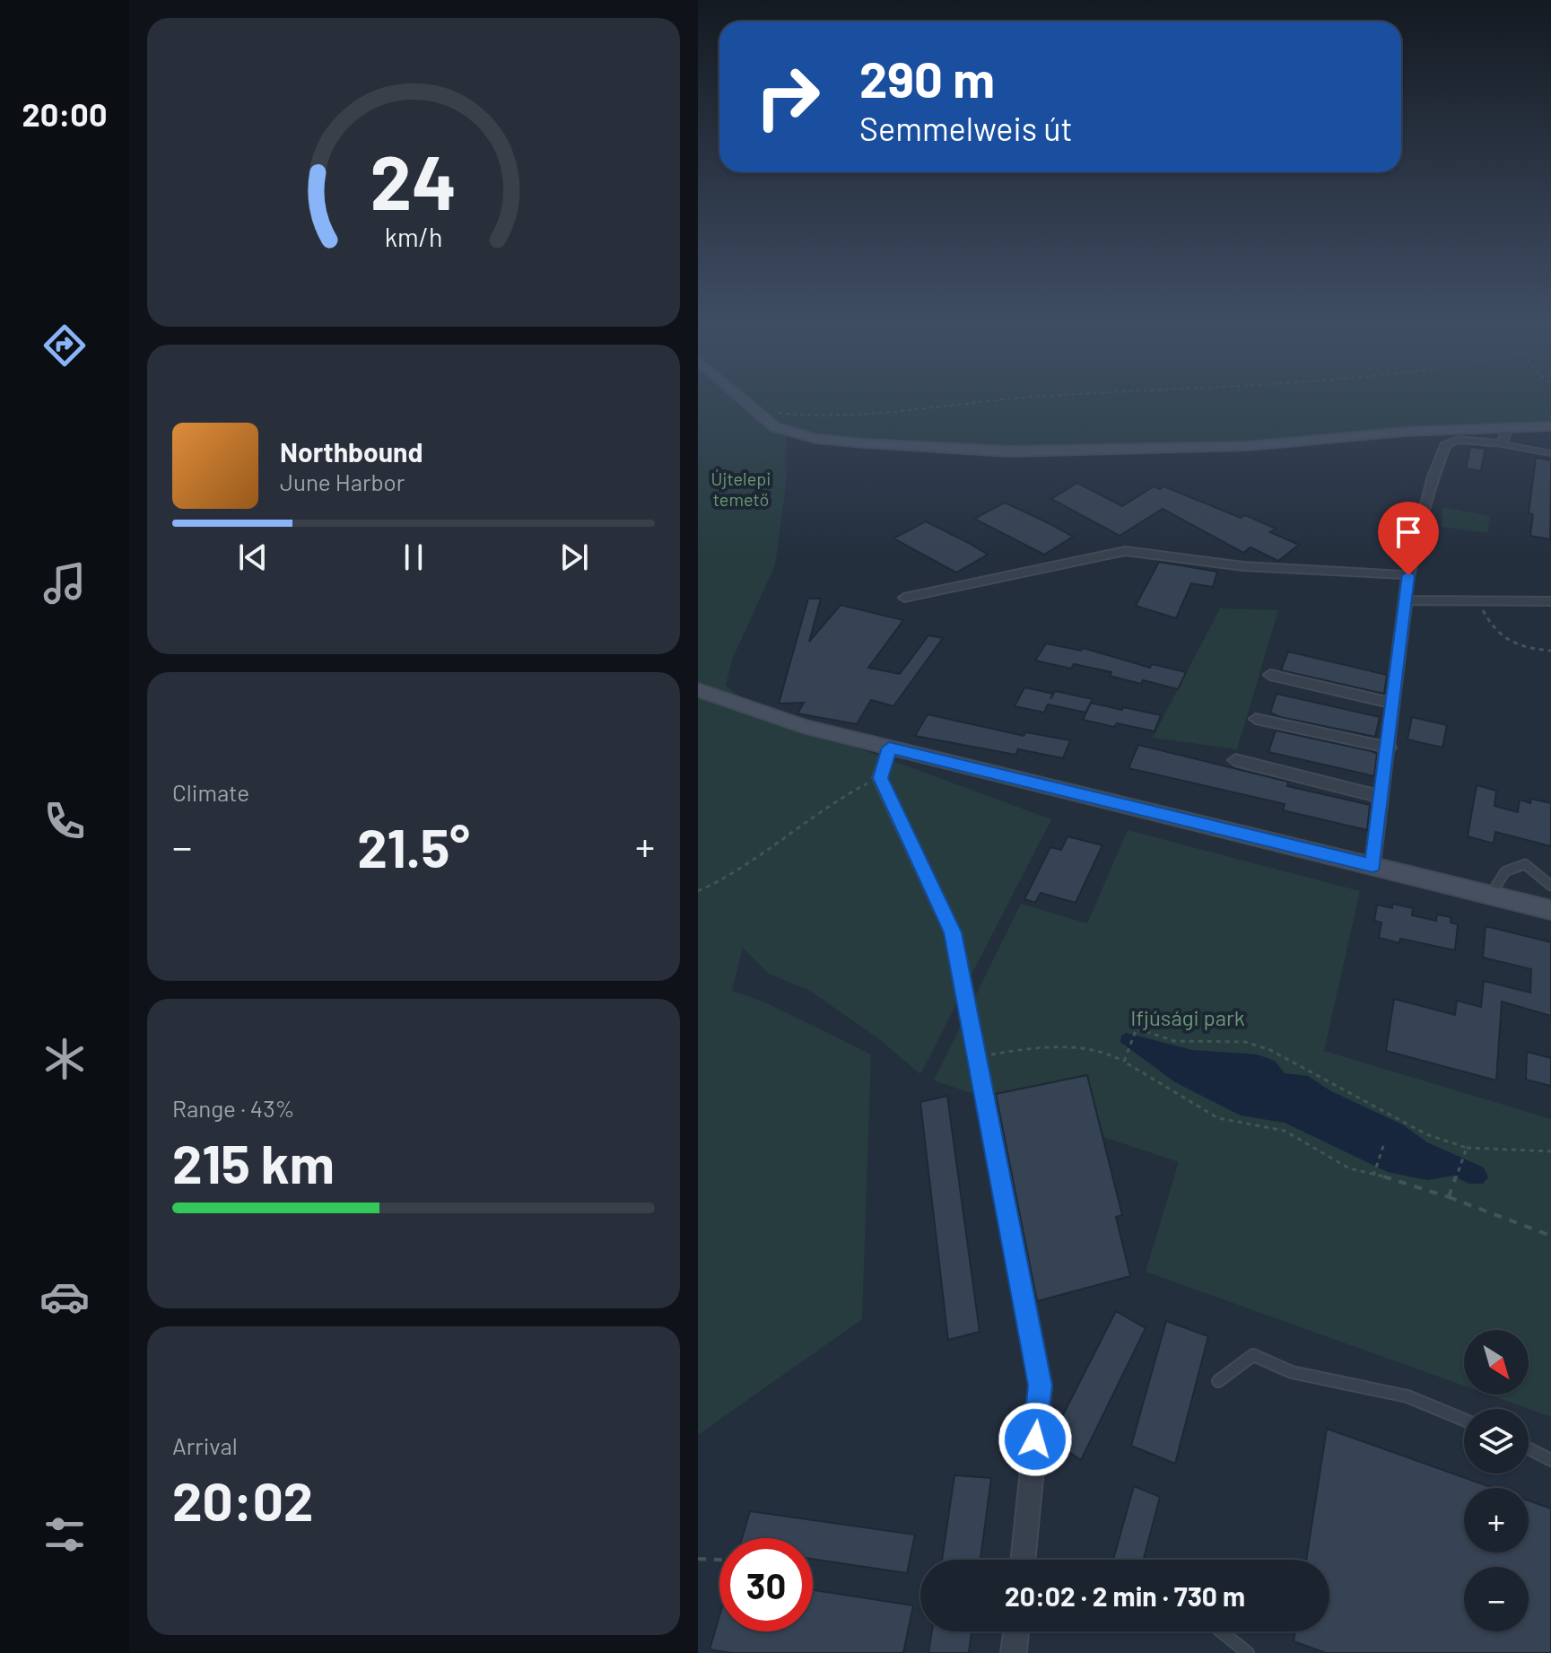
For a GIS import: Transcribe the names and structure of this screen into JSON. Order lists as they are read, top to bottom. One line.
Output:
{"parks":["Újtelepi temető","Ifjúsági park"],"north":"bottom right","page":{"tabs":"20:00","turn":["290 m","Semmelweis út"],"song":["Northbound","June Harbor"],"tile":["Climate",["Range · 43%","215 km"],["Arrival","20:02"]],"heat":["−","21.5°","+"],"map_buttons":["+","−"],"limit":"30","trip":"20:02 · 2 min · 730 m","gauge":["24","km/h"]}}
